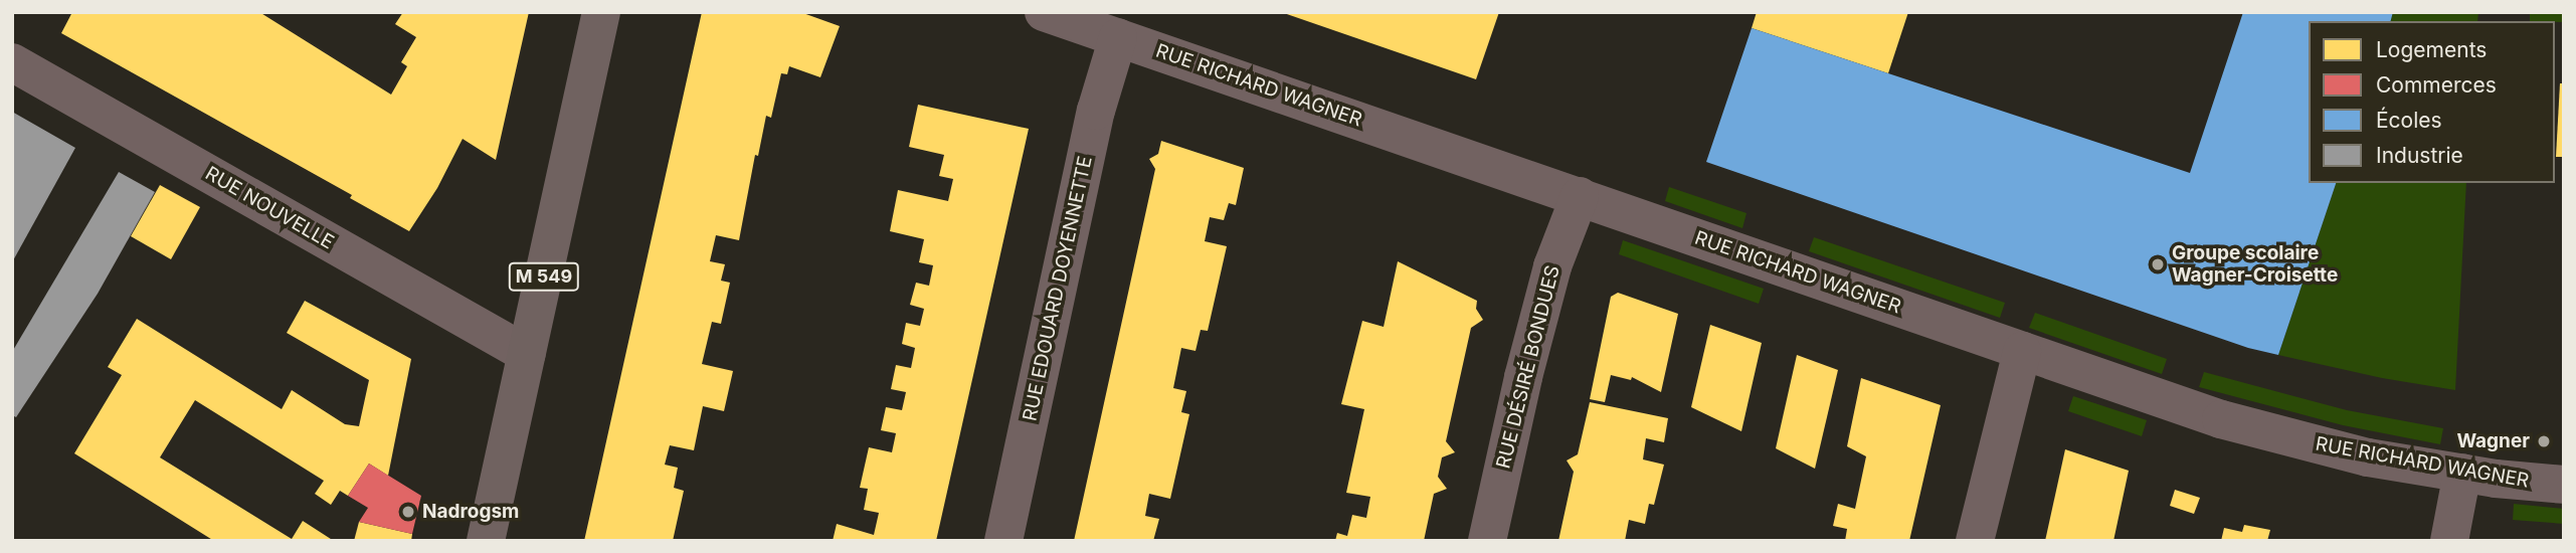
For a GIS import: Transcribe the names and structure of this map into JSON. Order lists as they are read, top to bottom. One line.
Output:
{"streets":{"main road":["M 549"],"street":["RUE RICHARD WAGNER","RUE NOUVELLE","RUE EDOUARD DOYENNETTE","RUE DÉSIRÉ BONDUES"]},"crossings":[["RUE RICHARD WAGNER","RUE EDOUARD DOYENNETTE"],["RUE RICHARD WAGNER","RUE DÉSIRÉ BONDUES"],["RUE NOUVELLE","M 549"]],"places":["Groupe scolaire Wagner-Croisette","Wagner","Nadrogsm"],"legend":["Logements","Commerces","Écoles","Industrie"]}
